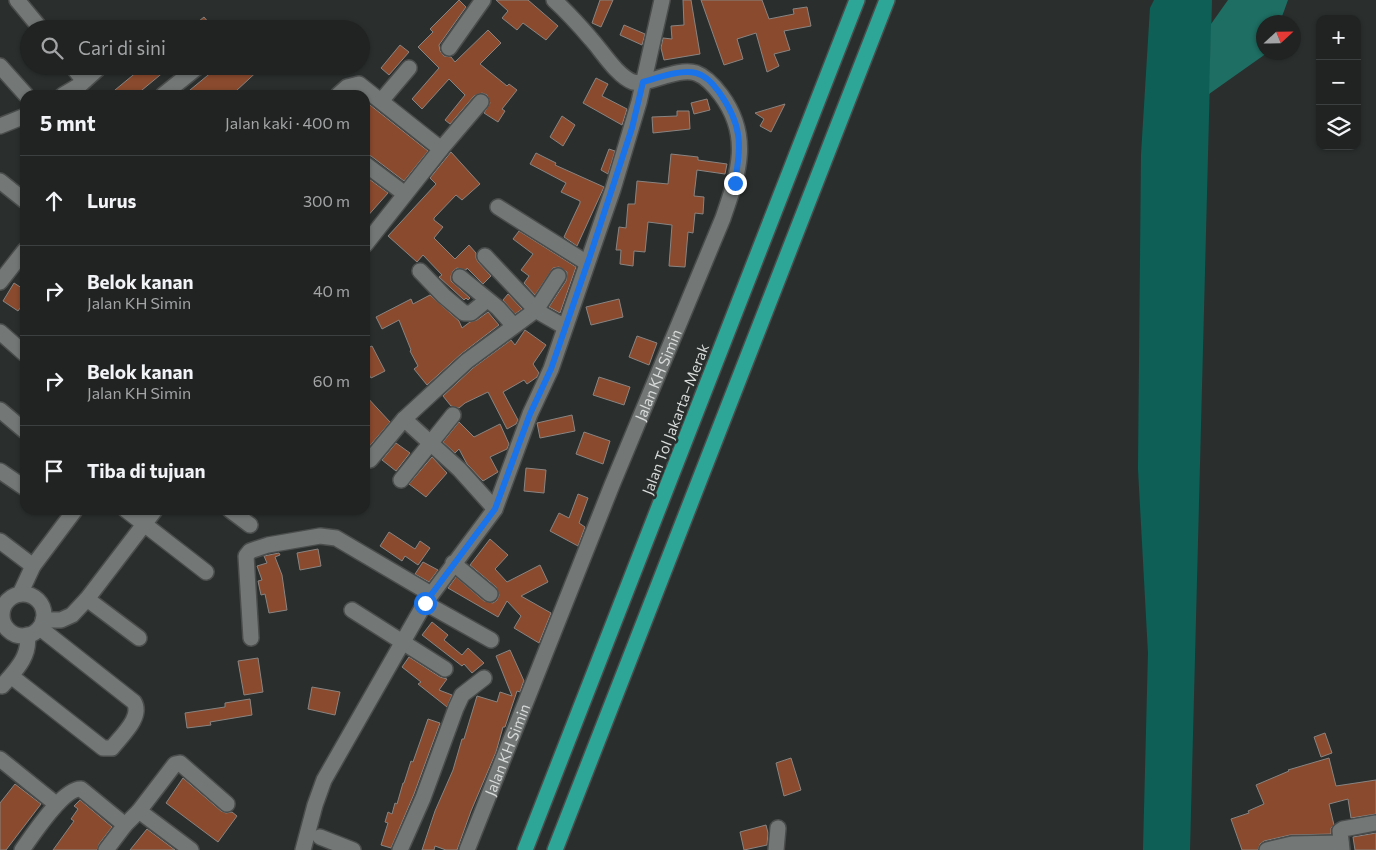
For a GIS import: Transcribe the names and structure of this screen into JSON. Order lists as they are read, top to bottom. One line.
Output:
{"streets":{"highway":["Jalan Tol Jakarta–Merak"],"street":["Jalan KH Simin"]},"north":"right","page":{"map_buttons":["+","−"],"search":"Cari di sini","heading":["5 mnt","Jalan kaki · 400 m"],"list":[["Lurus","300 m"],["Belok kanan","Jalan KH Simin","40 m"],["Belok kanan","Jalan KH Simin","60 m"],"Tiba di tujuan"]}}
